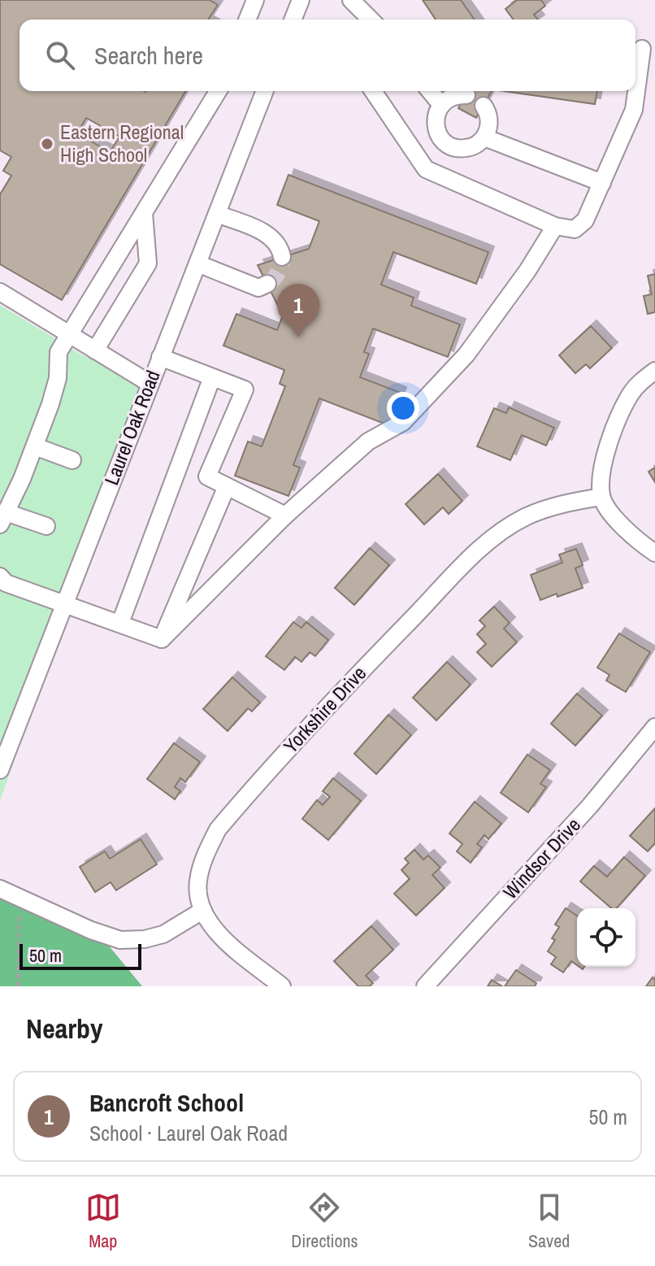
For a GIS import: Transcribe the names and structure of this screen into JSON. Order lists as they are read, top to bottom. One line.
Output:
{"streets":{"street":["Laurel Oak Road","Yorkshire Drive","Windsor Drive"]},"places":["Eastern Regional High School"],"scale_bar":"50 m","page":{"search":"Search here","pins":"1","scale":"50 m","heading":"Nearby","list":[{"mark":"1","name":"Bancroft School","note":"School · Laurel Oak Road","value":"50 m"}],"nav":["Map","Directions","Saved"]}}
